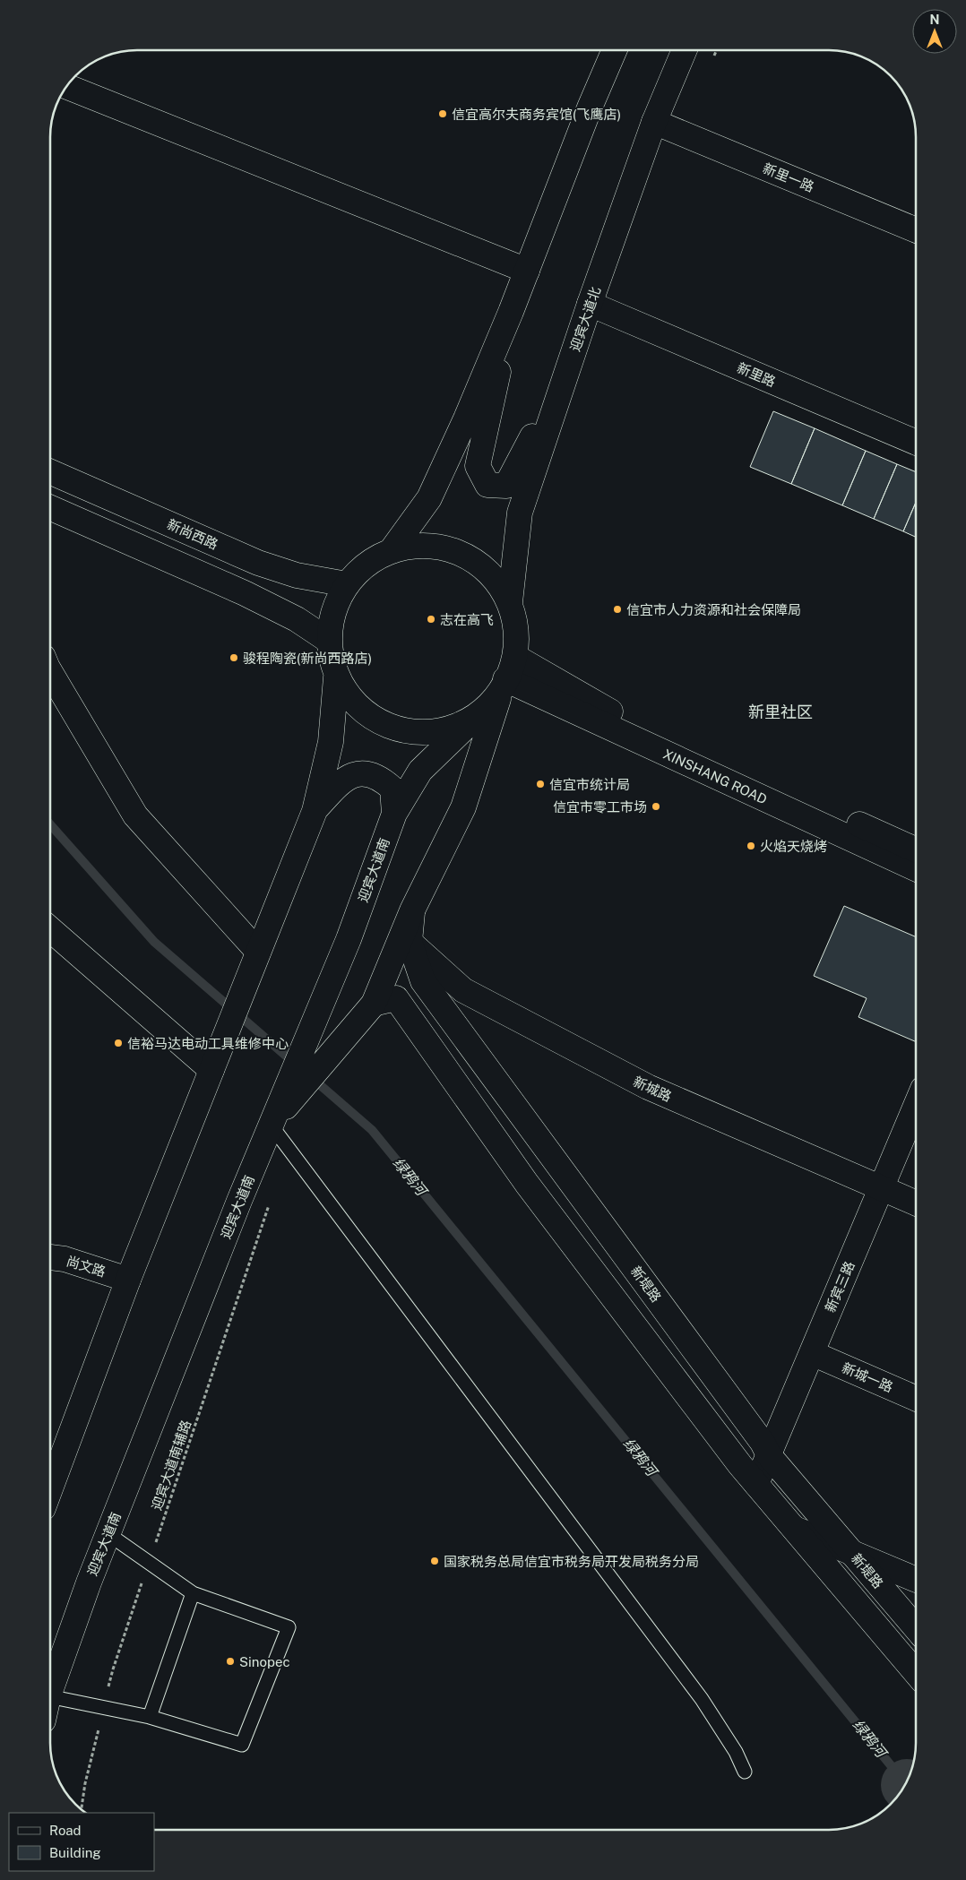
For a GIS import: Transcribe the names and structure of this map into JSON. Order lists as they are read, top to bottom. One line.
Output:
{"streets":{"main road":["新里一路","迎宾大道北","新里路","新尚西路","XINSHANG ROAD","迎宾大道南","新城路","尚文路","新堤路","新宾三路","新城一路"],"path":["迎宾大道南辅路"]},"crossings":[["新里一路","迎宾大道北"],["迎宾大道北","新里路"],["XINSHANG ROAD","迎宾大道南"],["新城路","新堤路"],["新城路","新宾三路"],["新堤路","新宾三路"],["新宾三路","新城一路"]],"districts":["新里社区"],"water":["绿鸦河"],"places":["信宜高尔夫商务宾馆(飞鹰店)","信宜市人力资源和社会保障局","志在高飞","骏程陶瓷(新尚西路店)","信宜市统计局","信宜市零工市场","火焰天烧烤","信裕马达电动工具维修中心","国家税务总局信宜市税务局开发局税务分局","Sinopec"],"legend":["Road","Building"],"north":"top"}
